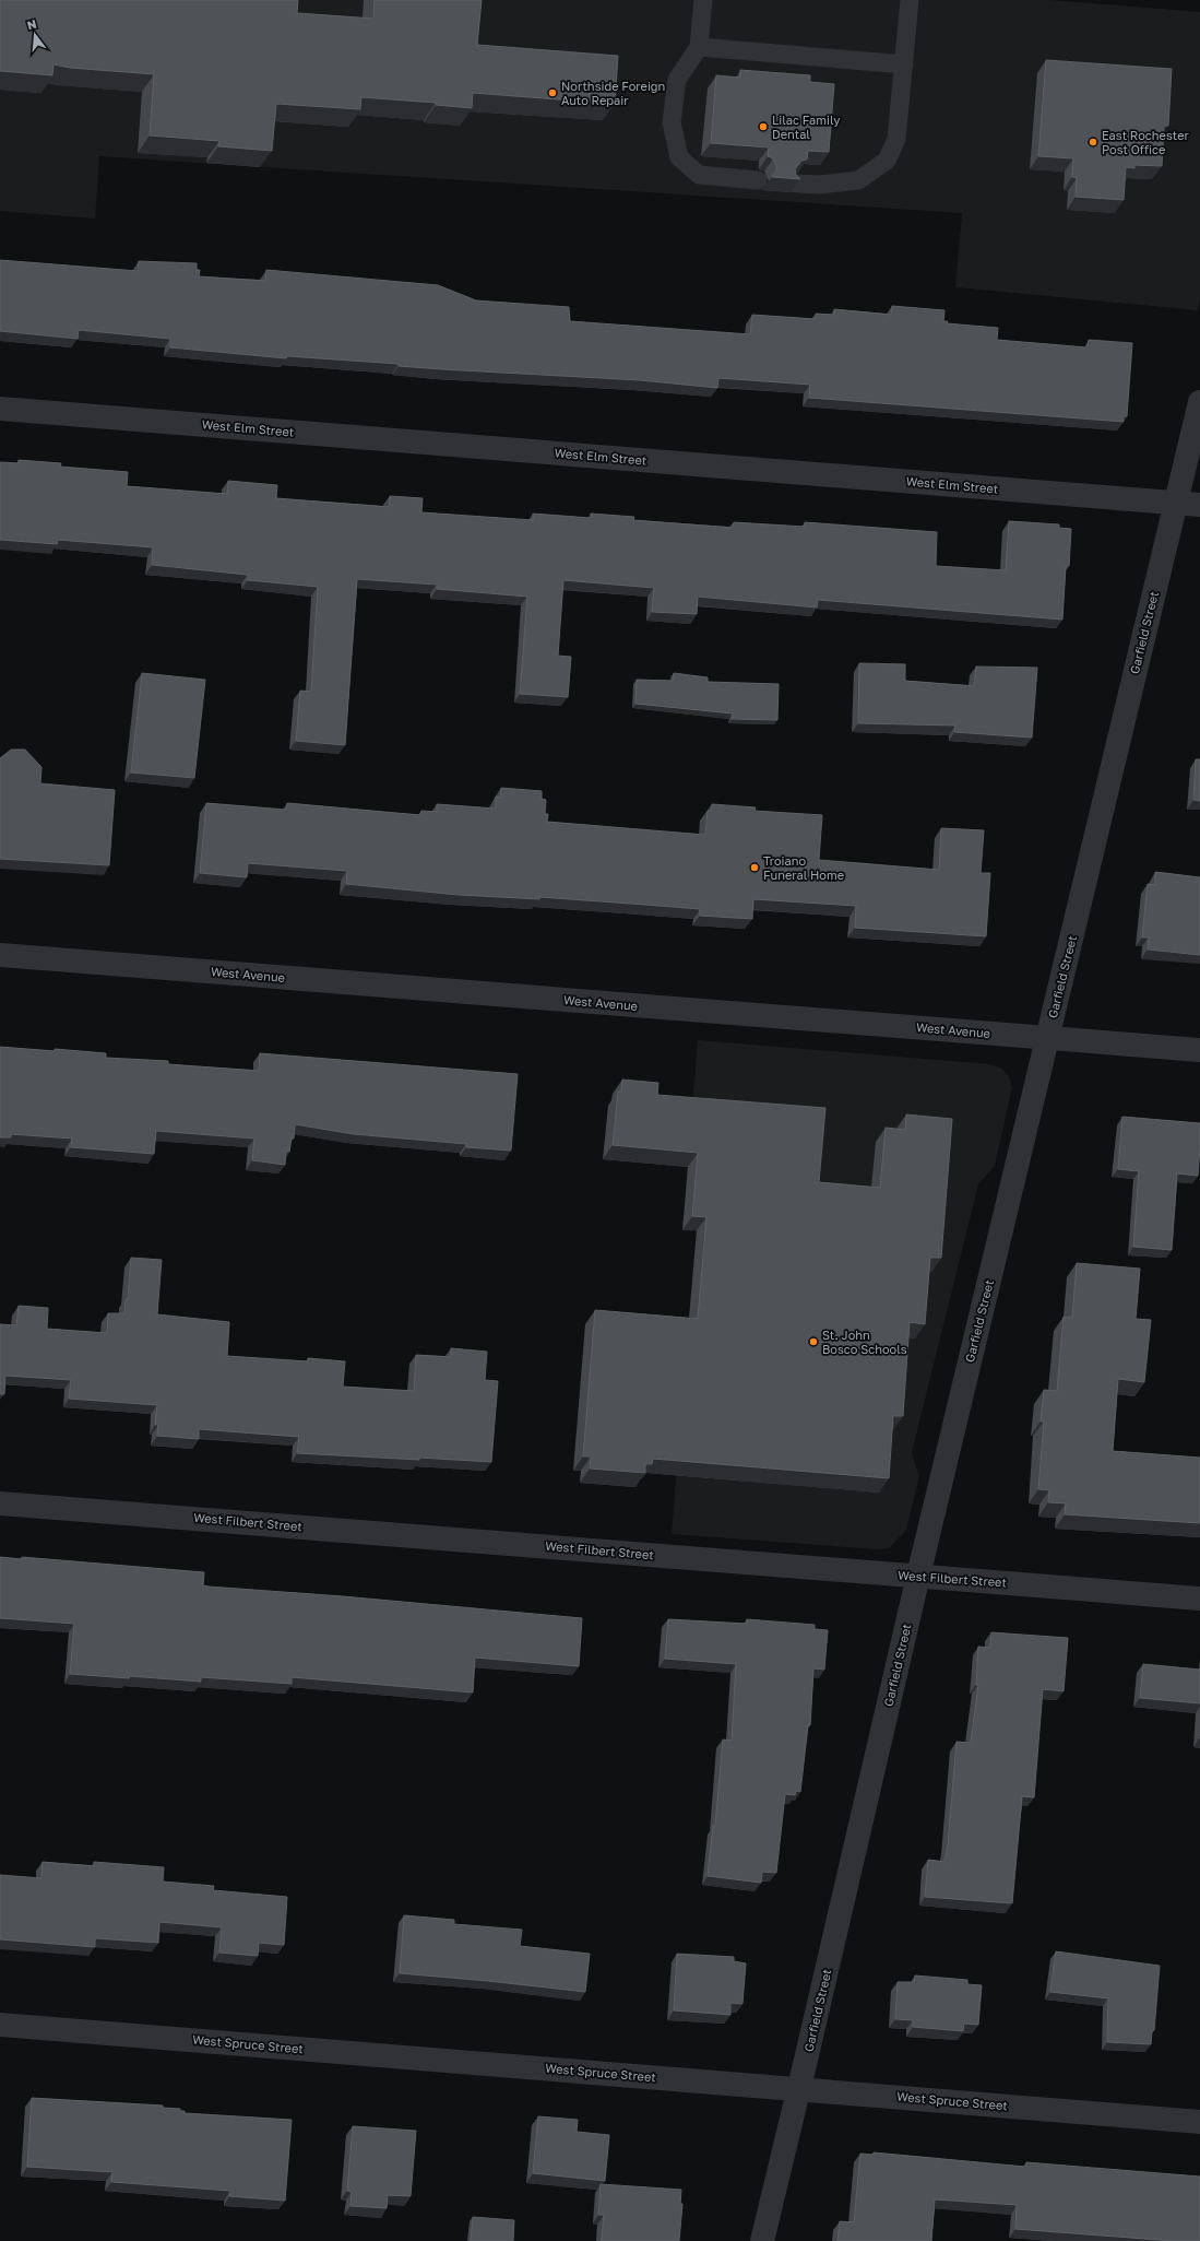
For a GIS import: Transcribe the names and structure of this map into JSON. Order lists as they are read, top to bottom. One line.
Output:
{"streets":{"street":["West Elm Street","Garfield Street","West Avenue","West Filbert Street","West Spruce Street"]},"crossings":[["West Elm Street","Garfield Street"],["Garfield Street","West Avenue"],["Garfield Street","West Filbert Street"],["Garfield Street","West Spruce Street"]],"places":["Northside Foreign Auto Repair","Lilac Family Dental","East Rochester Post Office","Troiano Funeral Home","St. John Bosco Schools"],"north":"top"}
